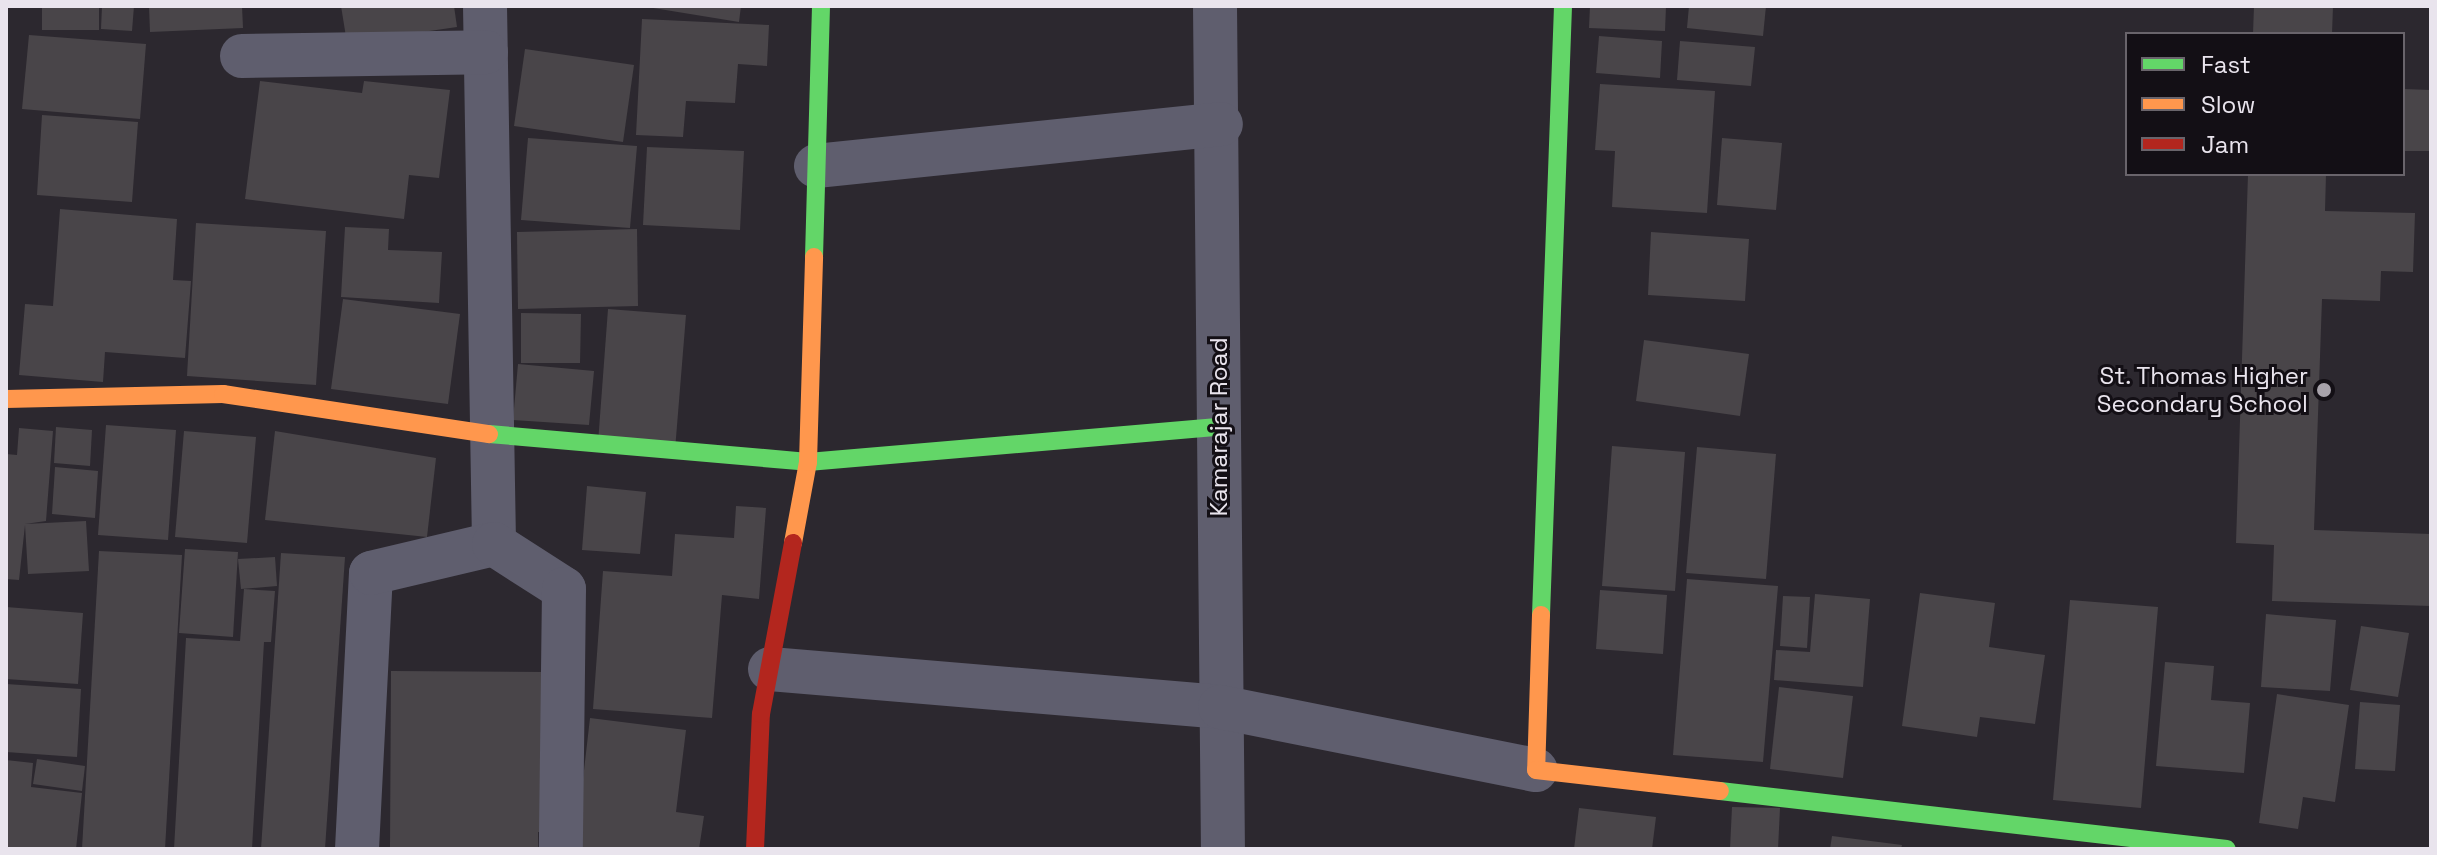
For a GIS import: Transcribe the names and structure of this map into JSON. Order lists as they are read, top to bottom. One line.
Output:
{"streets":{"street":["Kamarajar Road"]},"places":["St. Thomas Higher Secondary School"],"legend":["Fast","Slow","Jam"]}
